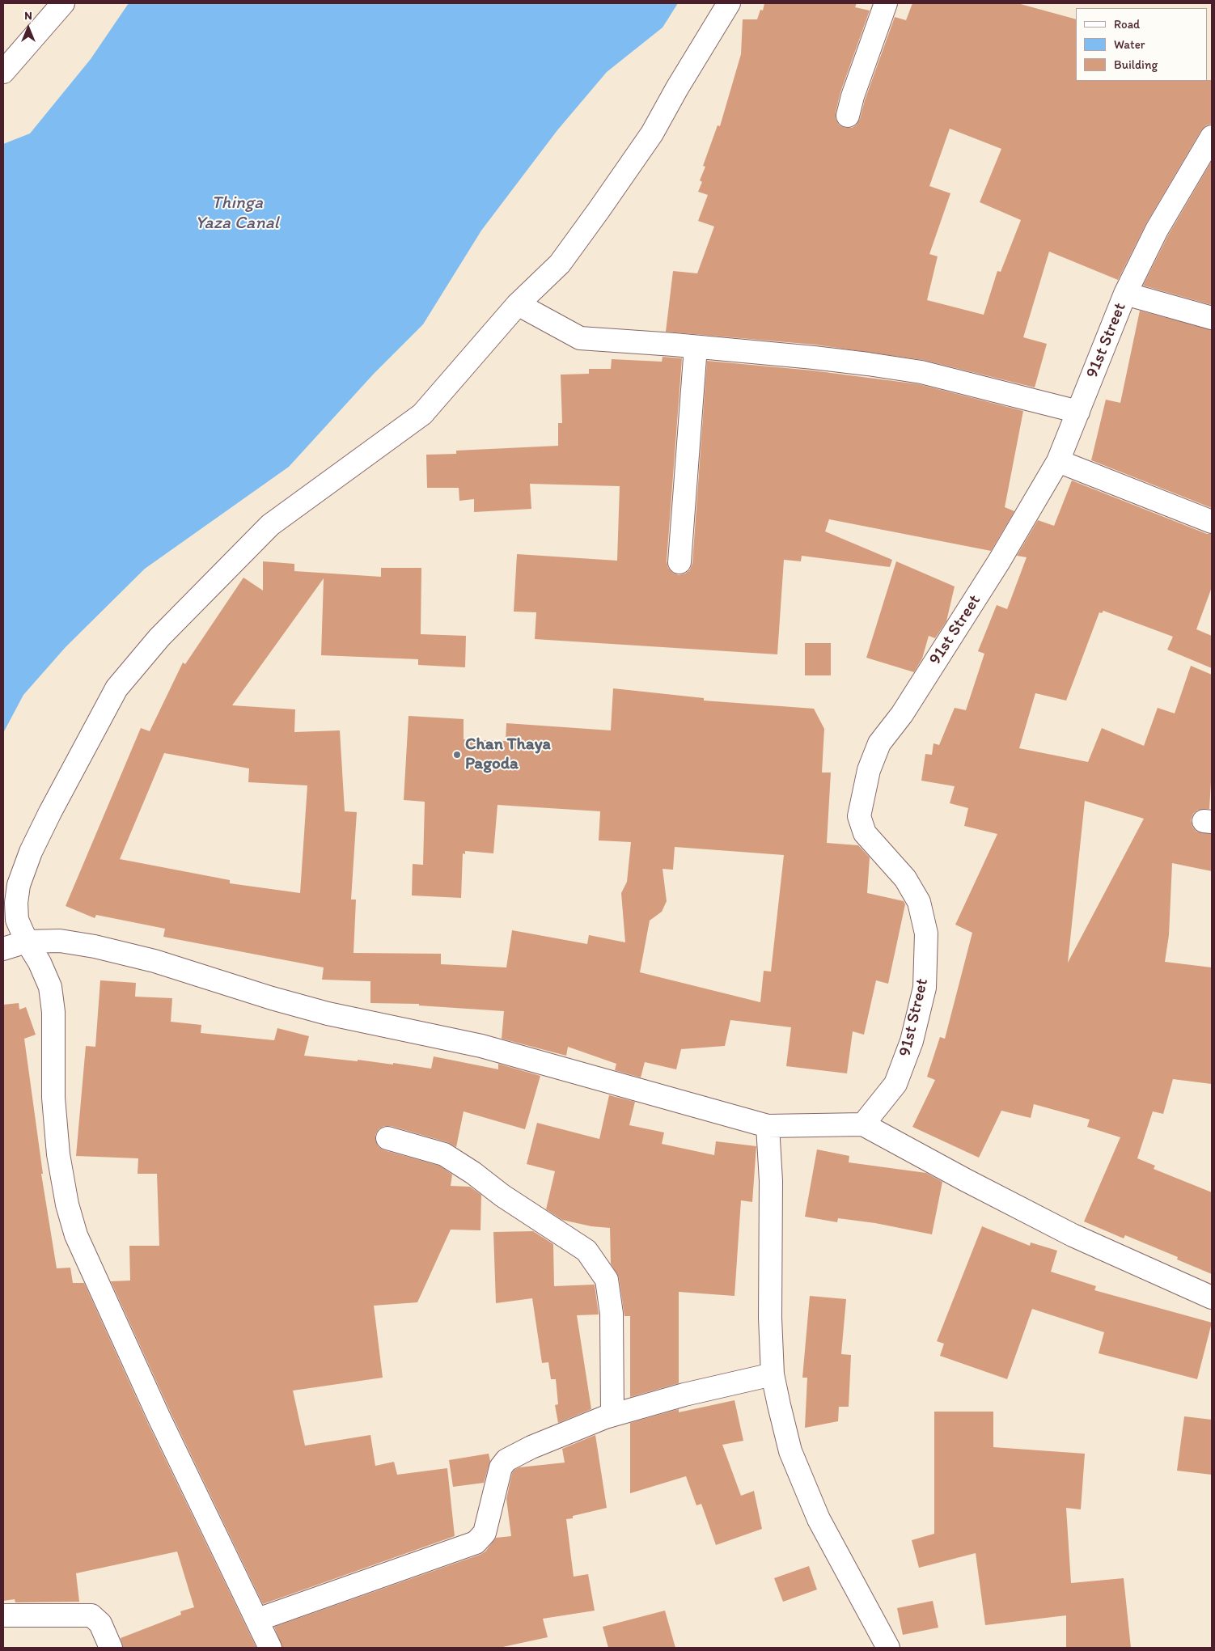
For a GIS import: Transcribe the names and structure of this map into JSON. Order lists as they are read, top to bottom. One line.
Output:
{"streets":{"street":["91st Street"]},"water":["Thinga Yaza Canal"],"places":["Chan Thaya Pagoda"],"legend":["Road","Water","Building"],"north":"top"}
